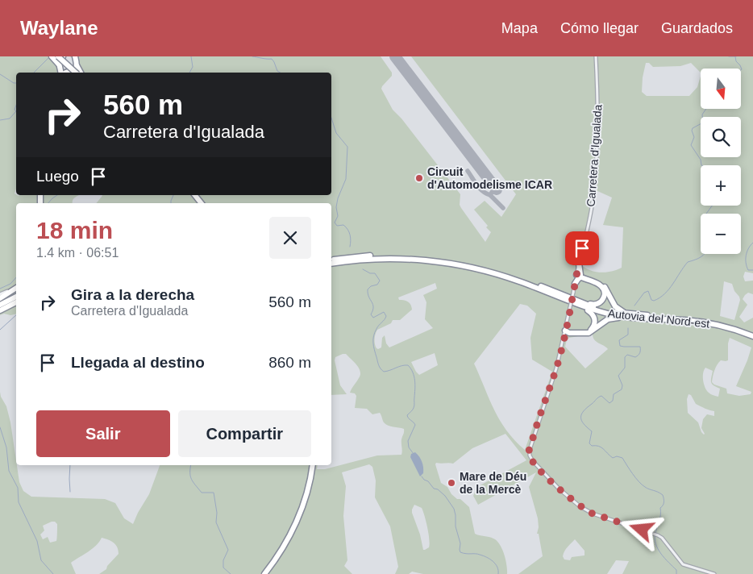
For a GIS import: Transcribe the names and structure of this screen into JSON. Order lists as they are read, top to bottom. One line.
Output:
{"streets":{"highway":["Autovia del Nord-est"],"street":["Carretera d'Igualada"]},"places":["Circuit d'Automodelisme ICAR","Mare de Déu de la Mercè"],"north":"bottom","page":{"header":"Waylane","nav":["Mapa","Cómo llegar","Guardados"],"map_buttons":["+","−"],"turn":["560 m","Carretera d'Igualada"],"then":"Luego","heading":["18 min","1.4 km · 06:51"],"list":[{"name":"Gira a la derecha","note":"Carretera d'Igualada","value":"560 m"},{"name":"Llegada al destino","value":"860 m"}],"buttons":["Salir","Compartir"]}}
